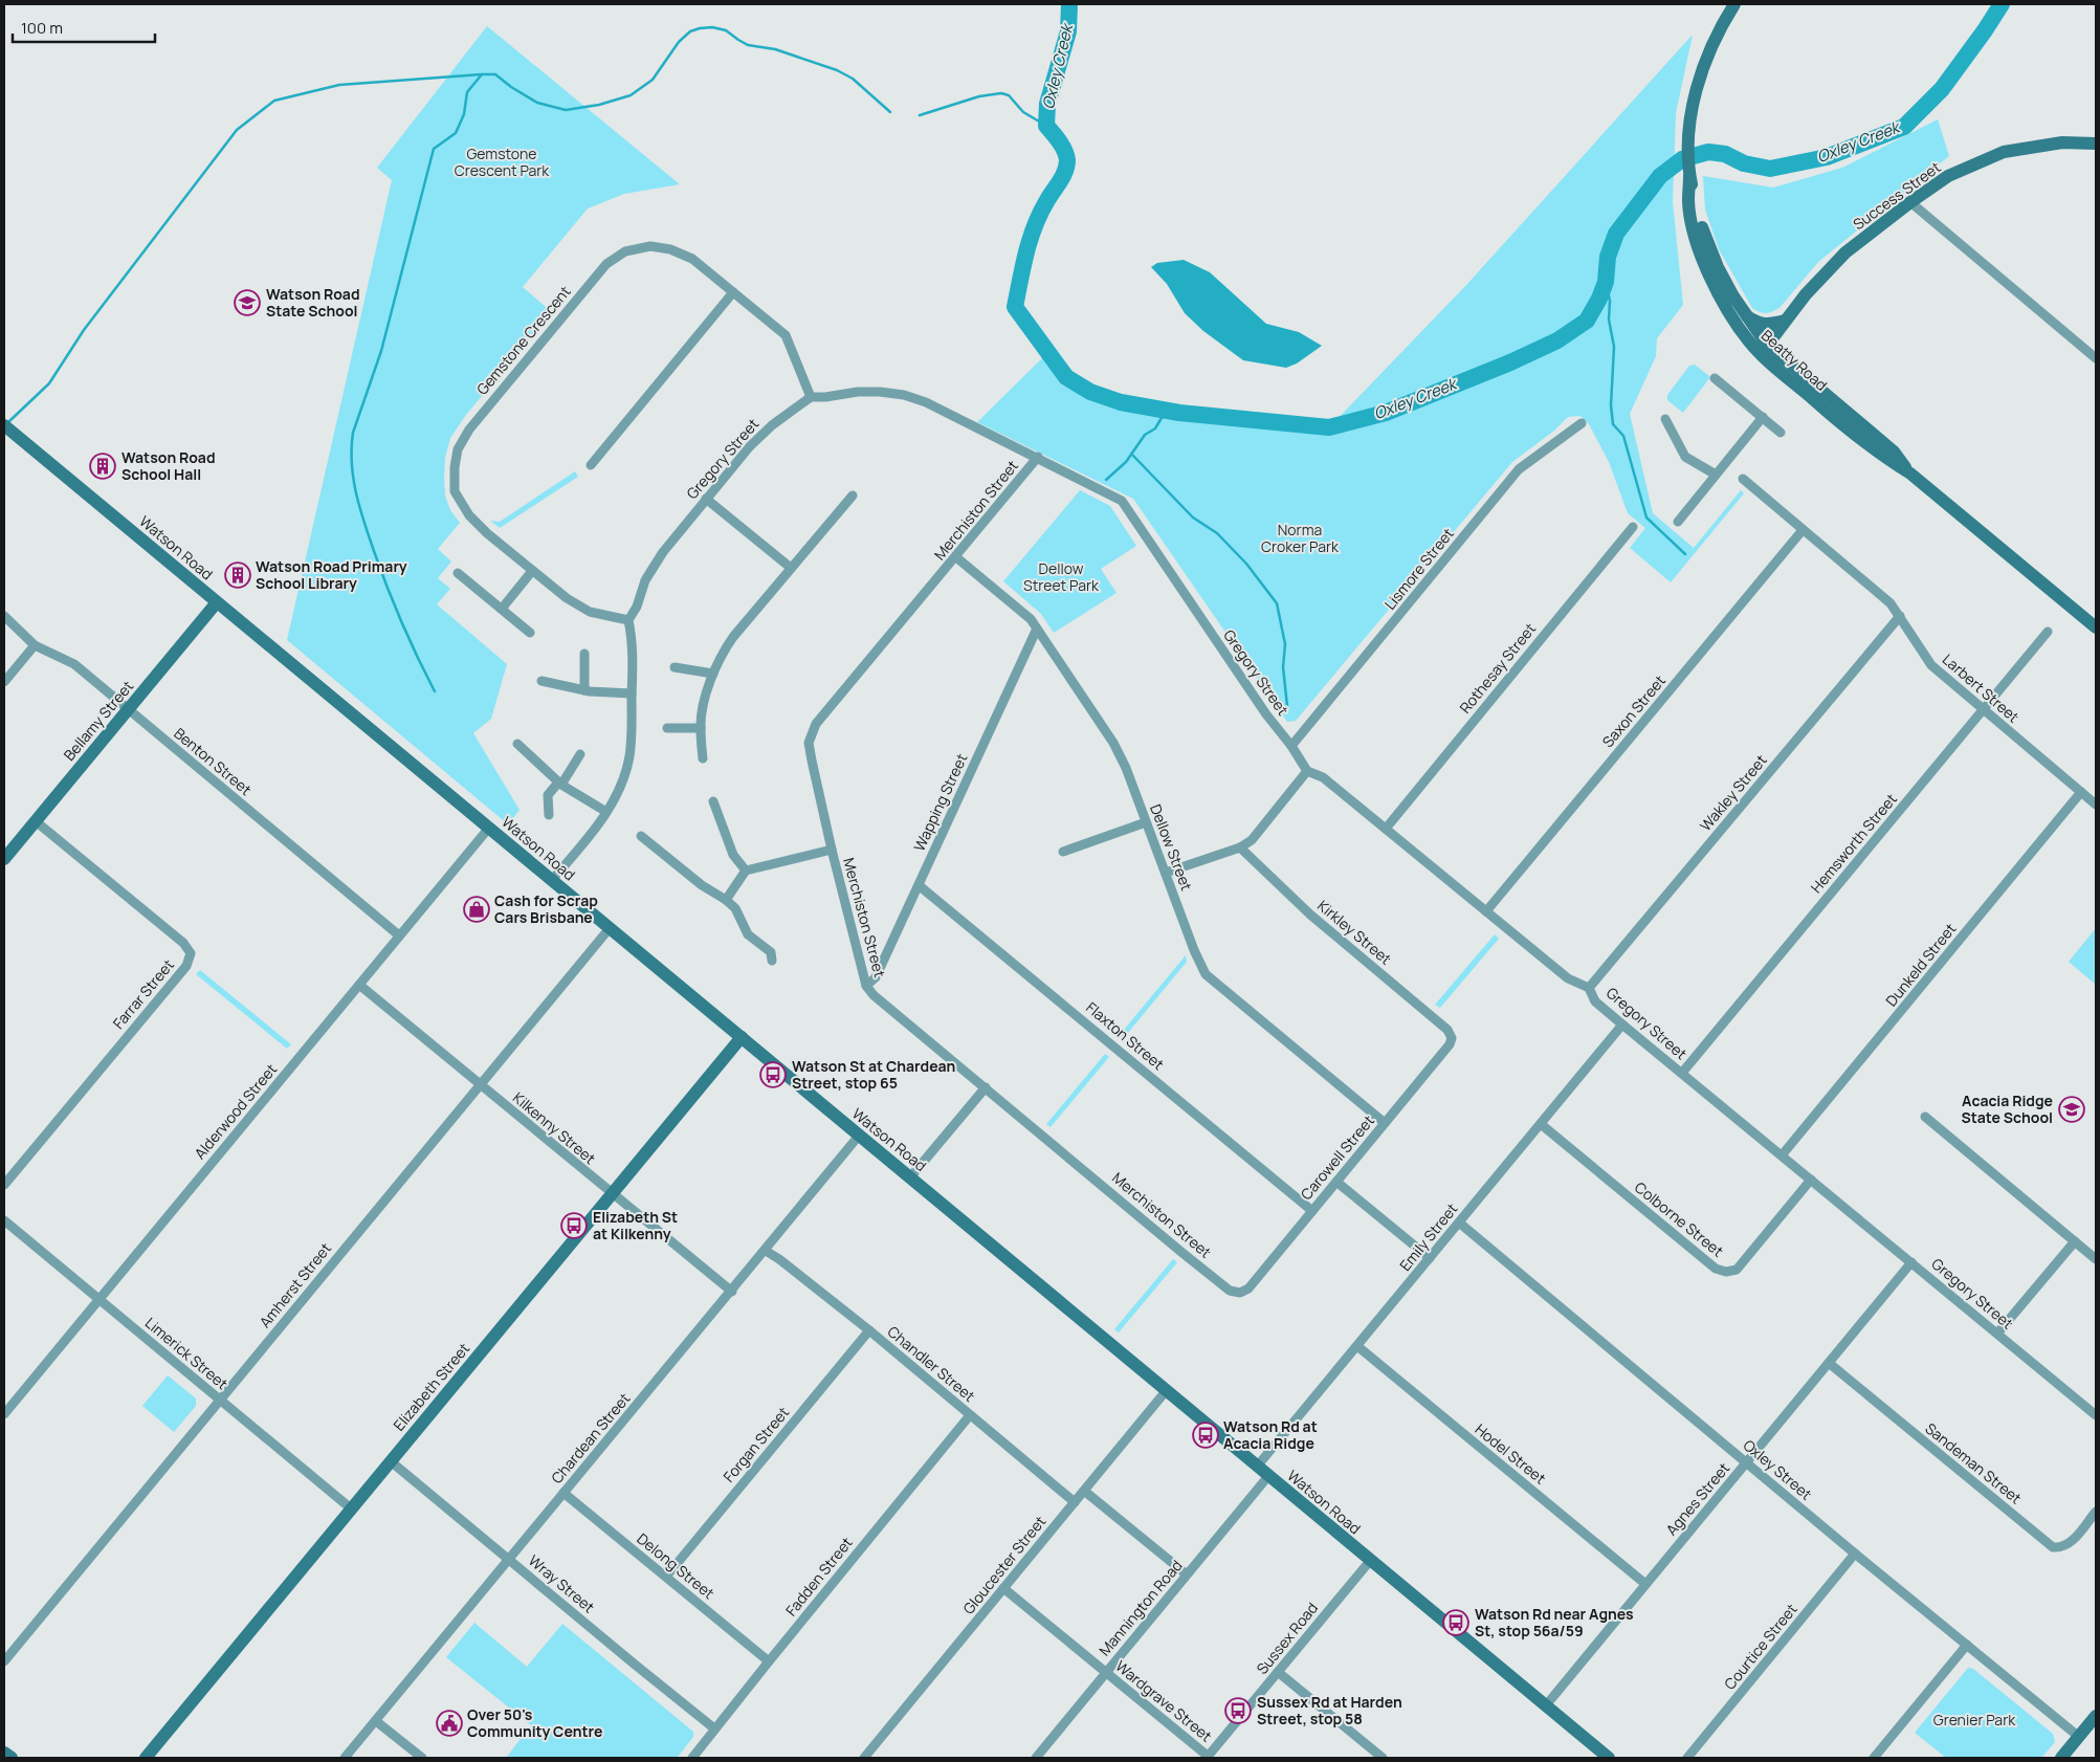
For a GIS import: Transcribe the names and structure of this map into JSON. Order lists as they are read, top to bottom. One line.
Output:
{"streets":{"street":["Success Street","Gemstone Crescent","Beatty Road","Gregory Street","Merchiston Street","Watson Road","Lismore Street","Rothesay Street","Larbert Street","Saxon Street","Bellamy Street","Benton Street","Wakley Street","Wapping Street","Hemsworth Street","Dellow Street","Kirkley Street","Dunkeld Street","Farrar Street","Flaxton Street","Alderwood Street","Kilkenny Street","Carowell Street","Colborne Street","Emily Street","Amherst Street","Limerick Street","Chandler Street","Elizabeth Street","Chardean Street","Forgan Street","Hodel Street","Sandeman Street","Oxley Street","Agnes Street","Gloucester Street","Delong Street","Fadden Street","Wray Street","Mannington Road","Sussex Road","Courtice Street","Wardgrave Street"]},"crossings":[["Success Street","Beatty Road"],["Gemstone Crescent","Gregory Street"],["Gregory Street","Merchiston Street"],["Gregory Street","Lismore Street"],["Gregory Street","Rothesay Street"],["Gregory Street","Saxon Street"],["Gregory Street","Wakley Street"],["Gregory Street","Hemsworth Street"],["Gregory Street","Dunkeld Street"],["Gregory Street","Colborne Street"],["Gregory Street","Emily Street"],["Gregory Street","Agnes Street"],["Merchiston Street","Wapping Street"],["Merchiston Street","Dellow Street"],["Merchiston Street","Carowell Street"],["Watson Road","Bellamy Street"],["Watson Road","Alderwood Street"],["Watson Road","Emily Street"],["Watson Road","Amherst Street"],["Watson Road","Elizabeth Street"],["Watson Road","Chardean Street"],["Watson Road","Agnes Street"],["Watson Road","Gloucester Street"],["Watson Road","Mannington Road"],["Watson Road","Sussex Road"],["Larbert Street","Saxon Street"],["Larbert Street","Wakley Street"],["Larbert Street","Hemsworth Street"],["Larbert Street","Dunkeld Street"],["Bellamy Street","Benton Street"],["Bellamy Street","Farrar Street"],["Benton Street","Alderwood Street"],["Wapping Street","Dellow Street"],["Wapping Street","Flaxton Street"],["Dellow Street","Carowell Street"],["Kirkley Street","Carowell Street"],["Flaxton Street","Carowell Street"],["Alderwood Street","Kilkenny Street"],["Alderwood Street","Limerick Street"],["Kilkenny Street","Amherst Street"],["Kilkenny Street","Elizabeth Street"],["Kilkenny Street","Chardean Street"],["Colborne Street","Emily Street"],["Emily Street","Hodel Street"],["Emily Street","Oxley Street"],["Amherst Street","Limerick Street"],["Limerick Street","Elizabeth Street"],["Chandler Street","Chardean Street"],["Chandler Street","Forgan Street"],["Chandler Street","Gloucester Street"],["Chandler Street","Fadden Street"],["Elizabeth Street","Wray Street"],["Chardean Street","Delong Street"],["Chardean Street","Wray Street"],["Forgan Street","Delong Street"],["Hodel Street","Agnes Street"],["Sandeman Street","Agnes Street"],["Oxley Street","Agnes Street"],["Oxley Street","Courtice Street"],["Gloucester Street","Wardgrave Street"],["Delong Street","Fadden Street"],["Fadden Street","Wray Street"],["Mannington Road","Wardgrave Street"],["Sussex Road","Wardgrave Street"]],"water":["Oxley Creek"],"parks":["Gemstone Crescent Park","Norma Croker Park","Dellow Street Park","Grenier Park"],"places":{"school or university":["Watson Road State School","Acacia Ridge State School"],"building":["Watson Road School Hall","Watson Road Primary School Library"],"shop":["Cash for Scrap Cars Brisbane"],"bus stop":["Watson St at Chardean Street, stop 65","Elizabeth St at Kilkenny","Watson Rd at Acacia Ridge","Watson Rd near Agnes St, stop 56a/59","Sussex Rd at Harden Street, stop 58"],"public building":["Over 50's Community Centre"]},"scale_bar":"100 m"}
